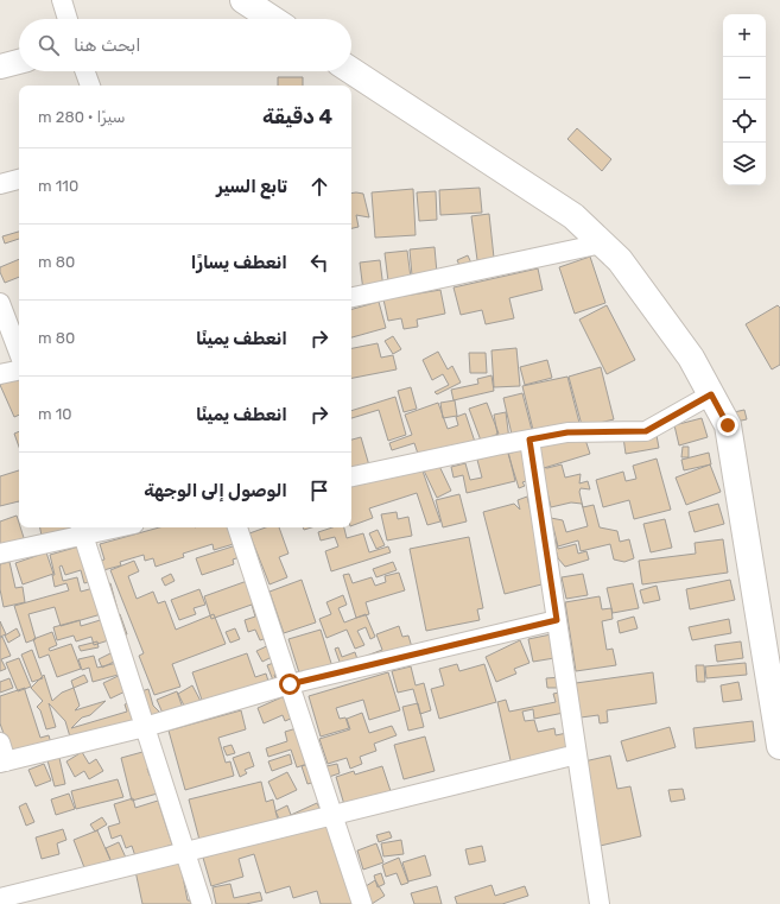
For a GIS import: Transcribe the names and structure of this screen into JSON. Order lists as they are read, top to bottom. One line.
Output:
{"page":{"map_buttons":["+","−"],"search":"ابحث هنا","heading":["4 دقيقة","سيرًا · 280 m"],"list":[["تابع السير","110 m"],["انعطف يسارًا","80 m"],["انعطف يمينًا","80 m"],["انعطف يمينًا","10 m"],"الوصول إلى الوجهة"]}}
